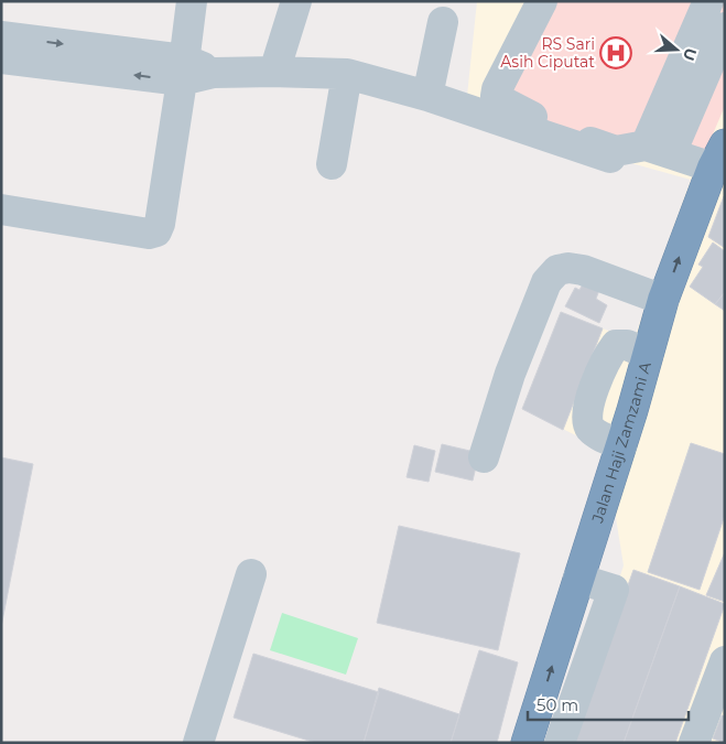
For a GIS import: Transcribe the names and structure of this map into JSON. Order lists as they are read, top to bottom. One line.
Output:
{"streets":{"highway":["Jalan Haji Zamzami A"]},"one_way":["Jalan Haji Zamzami A"],"places":{"hospital":["RS Sari Asih Ciputat"]},"scale_bar":"50 m","north":"right"}
